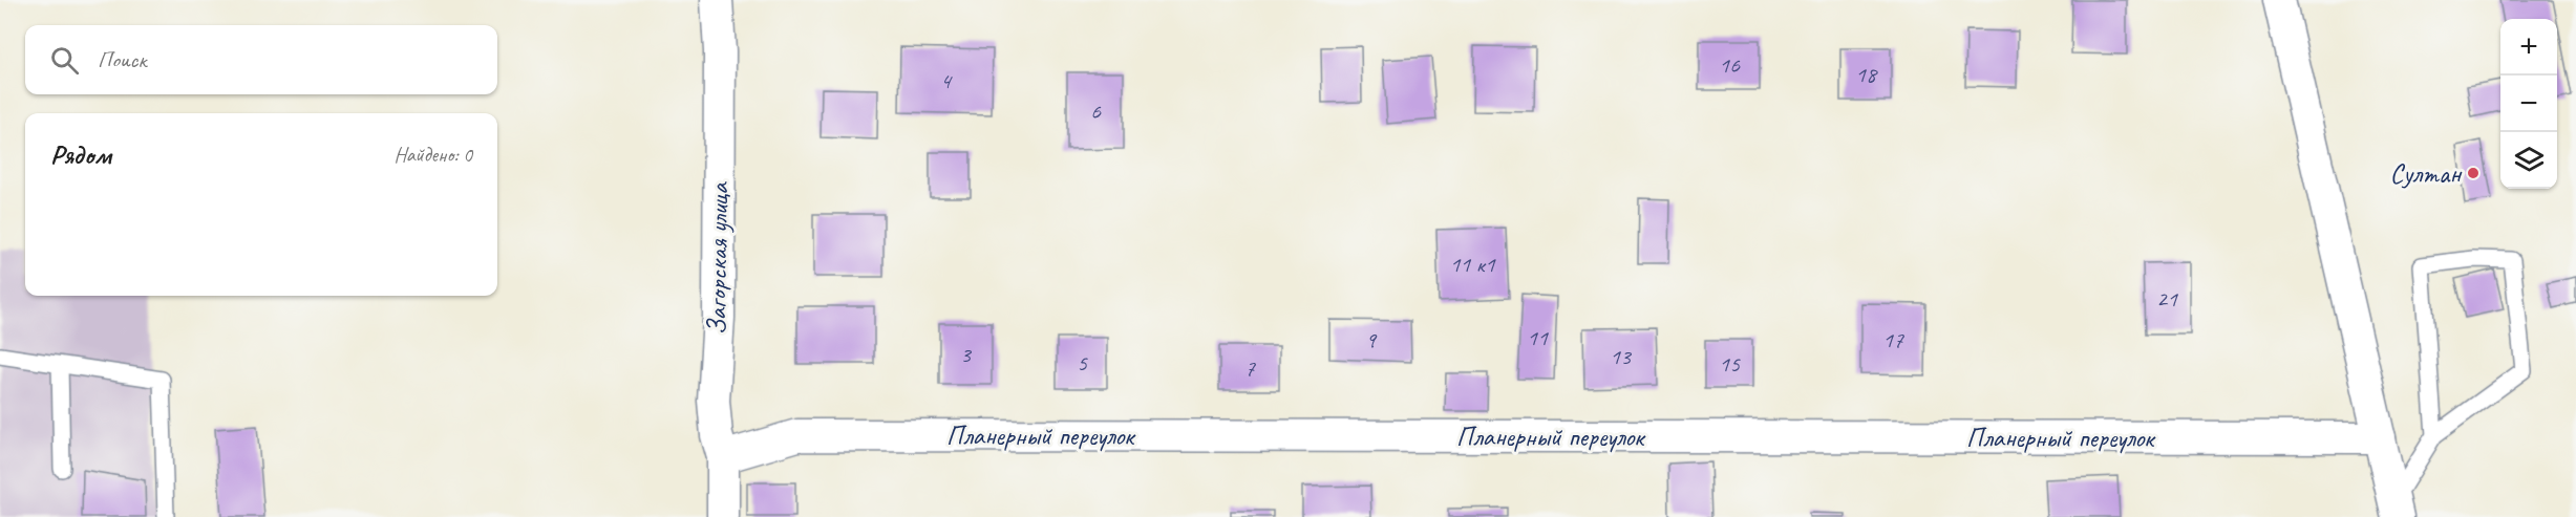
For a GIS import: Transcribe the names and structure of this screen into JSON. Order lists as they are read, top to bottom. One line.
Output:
{"streets":{"street":["Загорская улица","Планерный переулок"]},"crossings":[["Загорская улица","Планерный переулок"]],"places":["Султан"],"house_numbers":["16","18","4","6","11 к1","21","11","9","17","3","13","5","15","7"],"page":{"map_buttons":["+","−"],"search":"Поиск","heading":["Рядом","Найдено: 0"]}}
